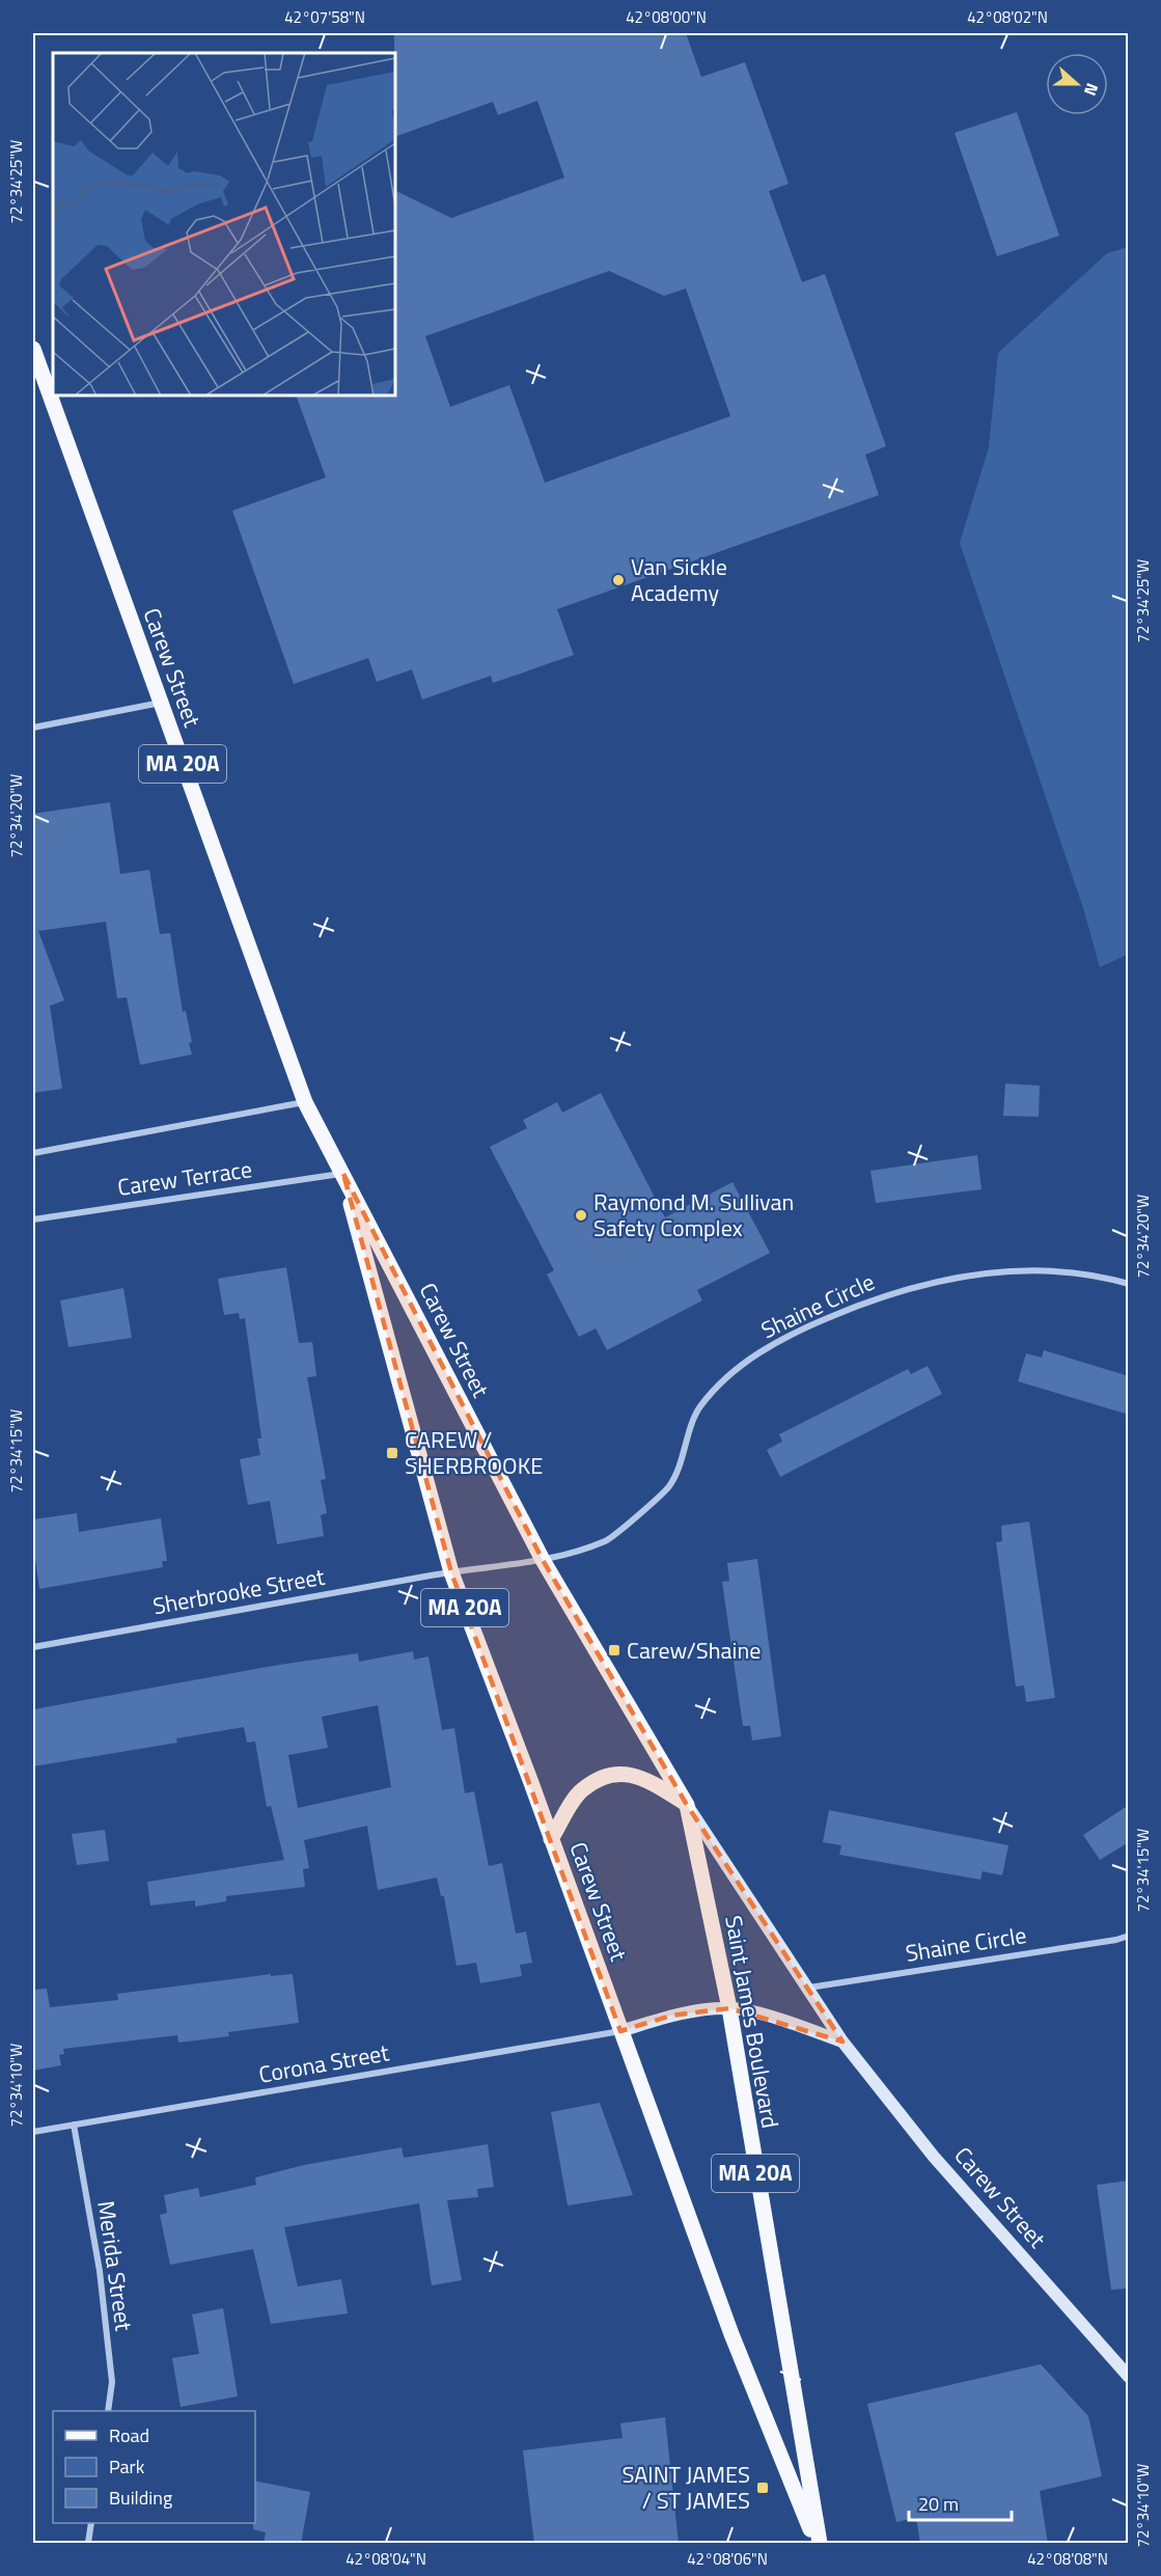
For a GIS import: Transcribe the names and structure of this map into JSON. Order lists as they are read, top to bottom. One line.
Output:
{"streets":{"main road":["Carew Street","MA 20A","Saint James Boulevard"],"street":["Carew Terrace","Shaine Circle","Sherbrooke Street","Corona Street","Merida Street"]},"crossings":[["Carew Street","Carew Terrace"],["Carew Street","Shaine Circle"],["Carew Street","Sherbrooke Street"],["Carew Street","Saint James Boulevard"],["Carew Street","Corona Street"],["Saint James Boulevard","Corona Street"],["Corona Street","Merida Street"]],"places":{"other":["Van Sickle Academy","Raymond M. Sullivan Safety Complex"],"transit":["CAREW / SHERBROOKE","Carew/Shaine","SAINT JAMES / ST JAMES"]},"legend":["Road","Park","Building"],"scale_bar":"20 m","north":"right","coordinates":["42°07'58\"N","42°08'00\"N","42°08'02\"N","72°34'25\"W","72°34'20\"W","72°34'15\"W","72°34'10\"W","42°08'04\"N","42°08'06\"N","42°08'08\"N"]}
